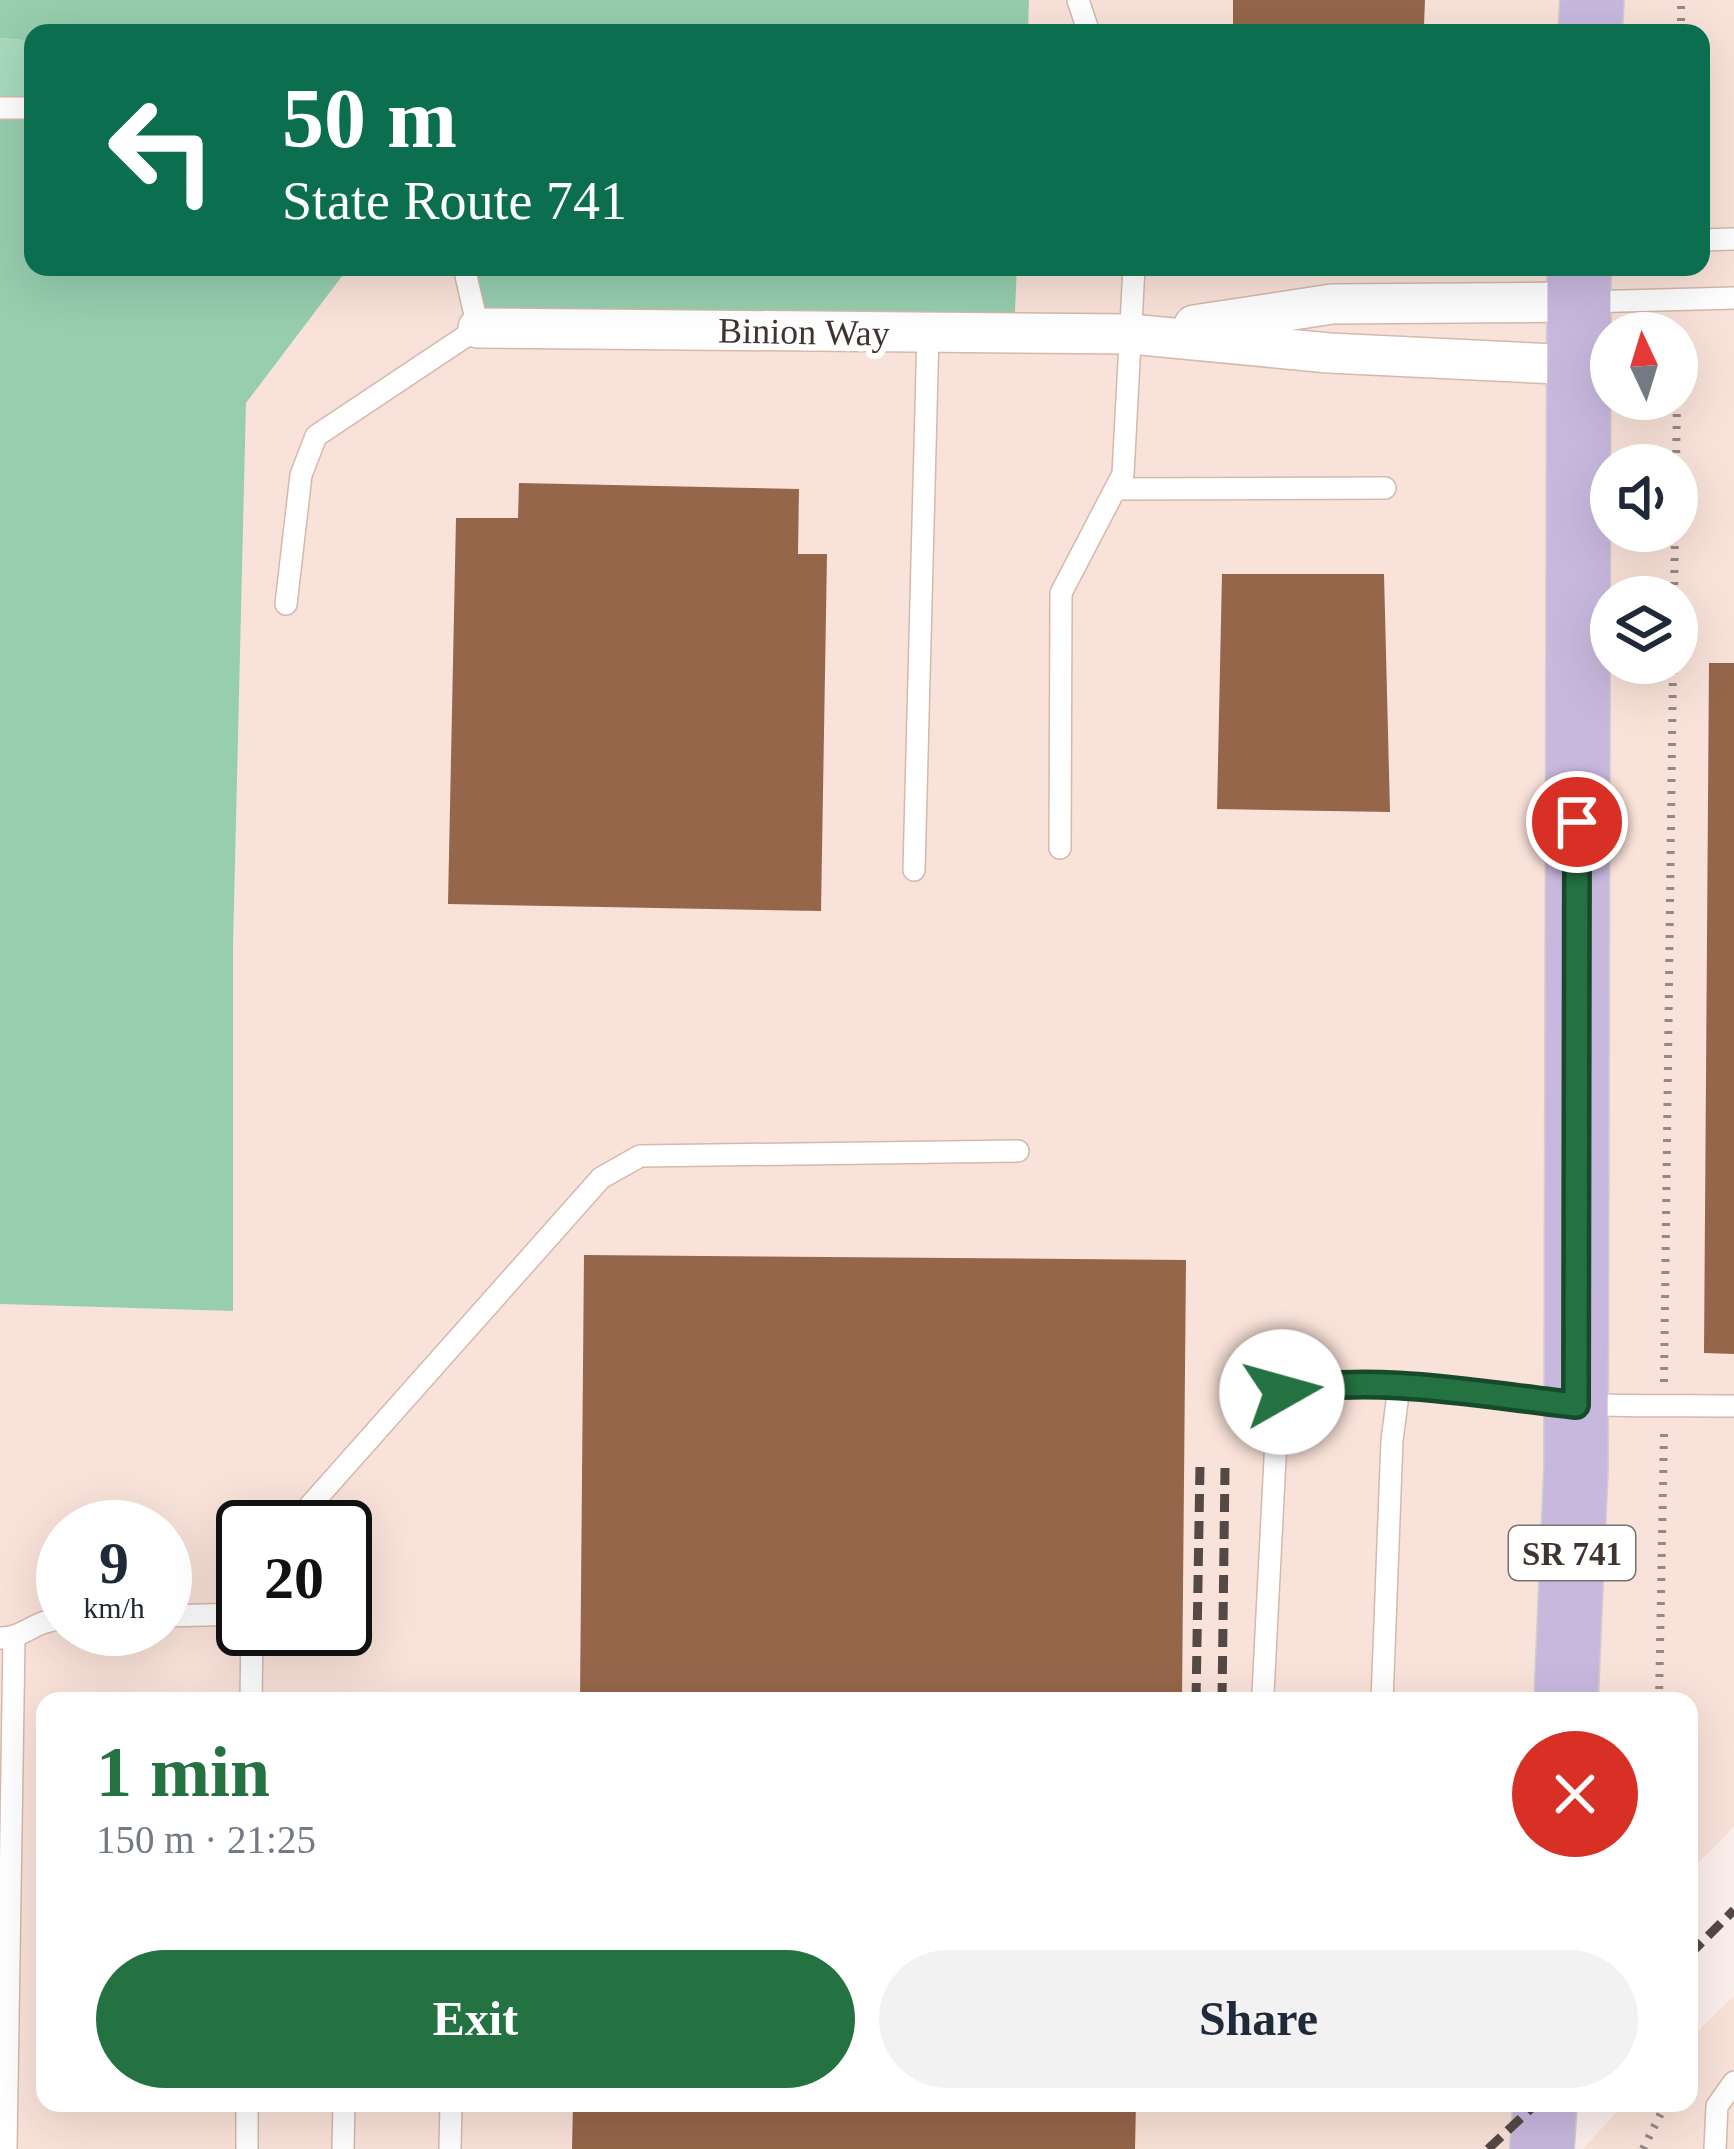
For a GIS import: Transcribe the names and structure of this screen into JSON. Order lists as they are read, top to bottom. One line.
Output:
{"streets":{"main road":["SR 741"],"street":["Binion Way"]},"crossings":[["Binion Way","SR 741"]],"north":"top","page":{"turn":["50 m","State Route 741"],"speed":"9 km/h","limit":"20","heading":["1 min","150 m · 21:25"],"buttons":["Exit","Share"]}}
